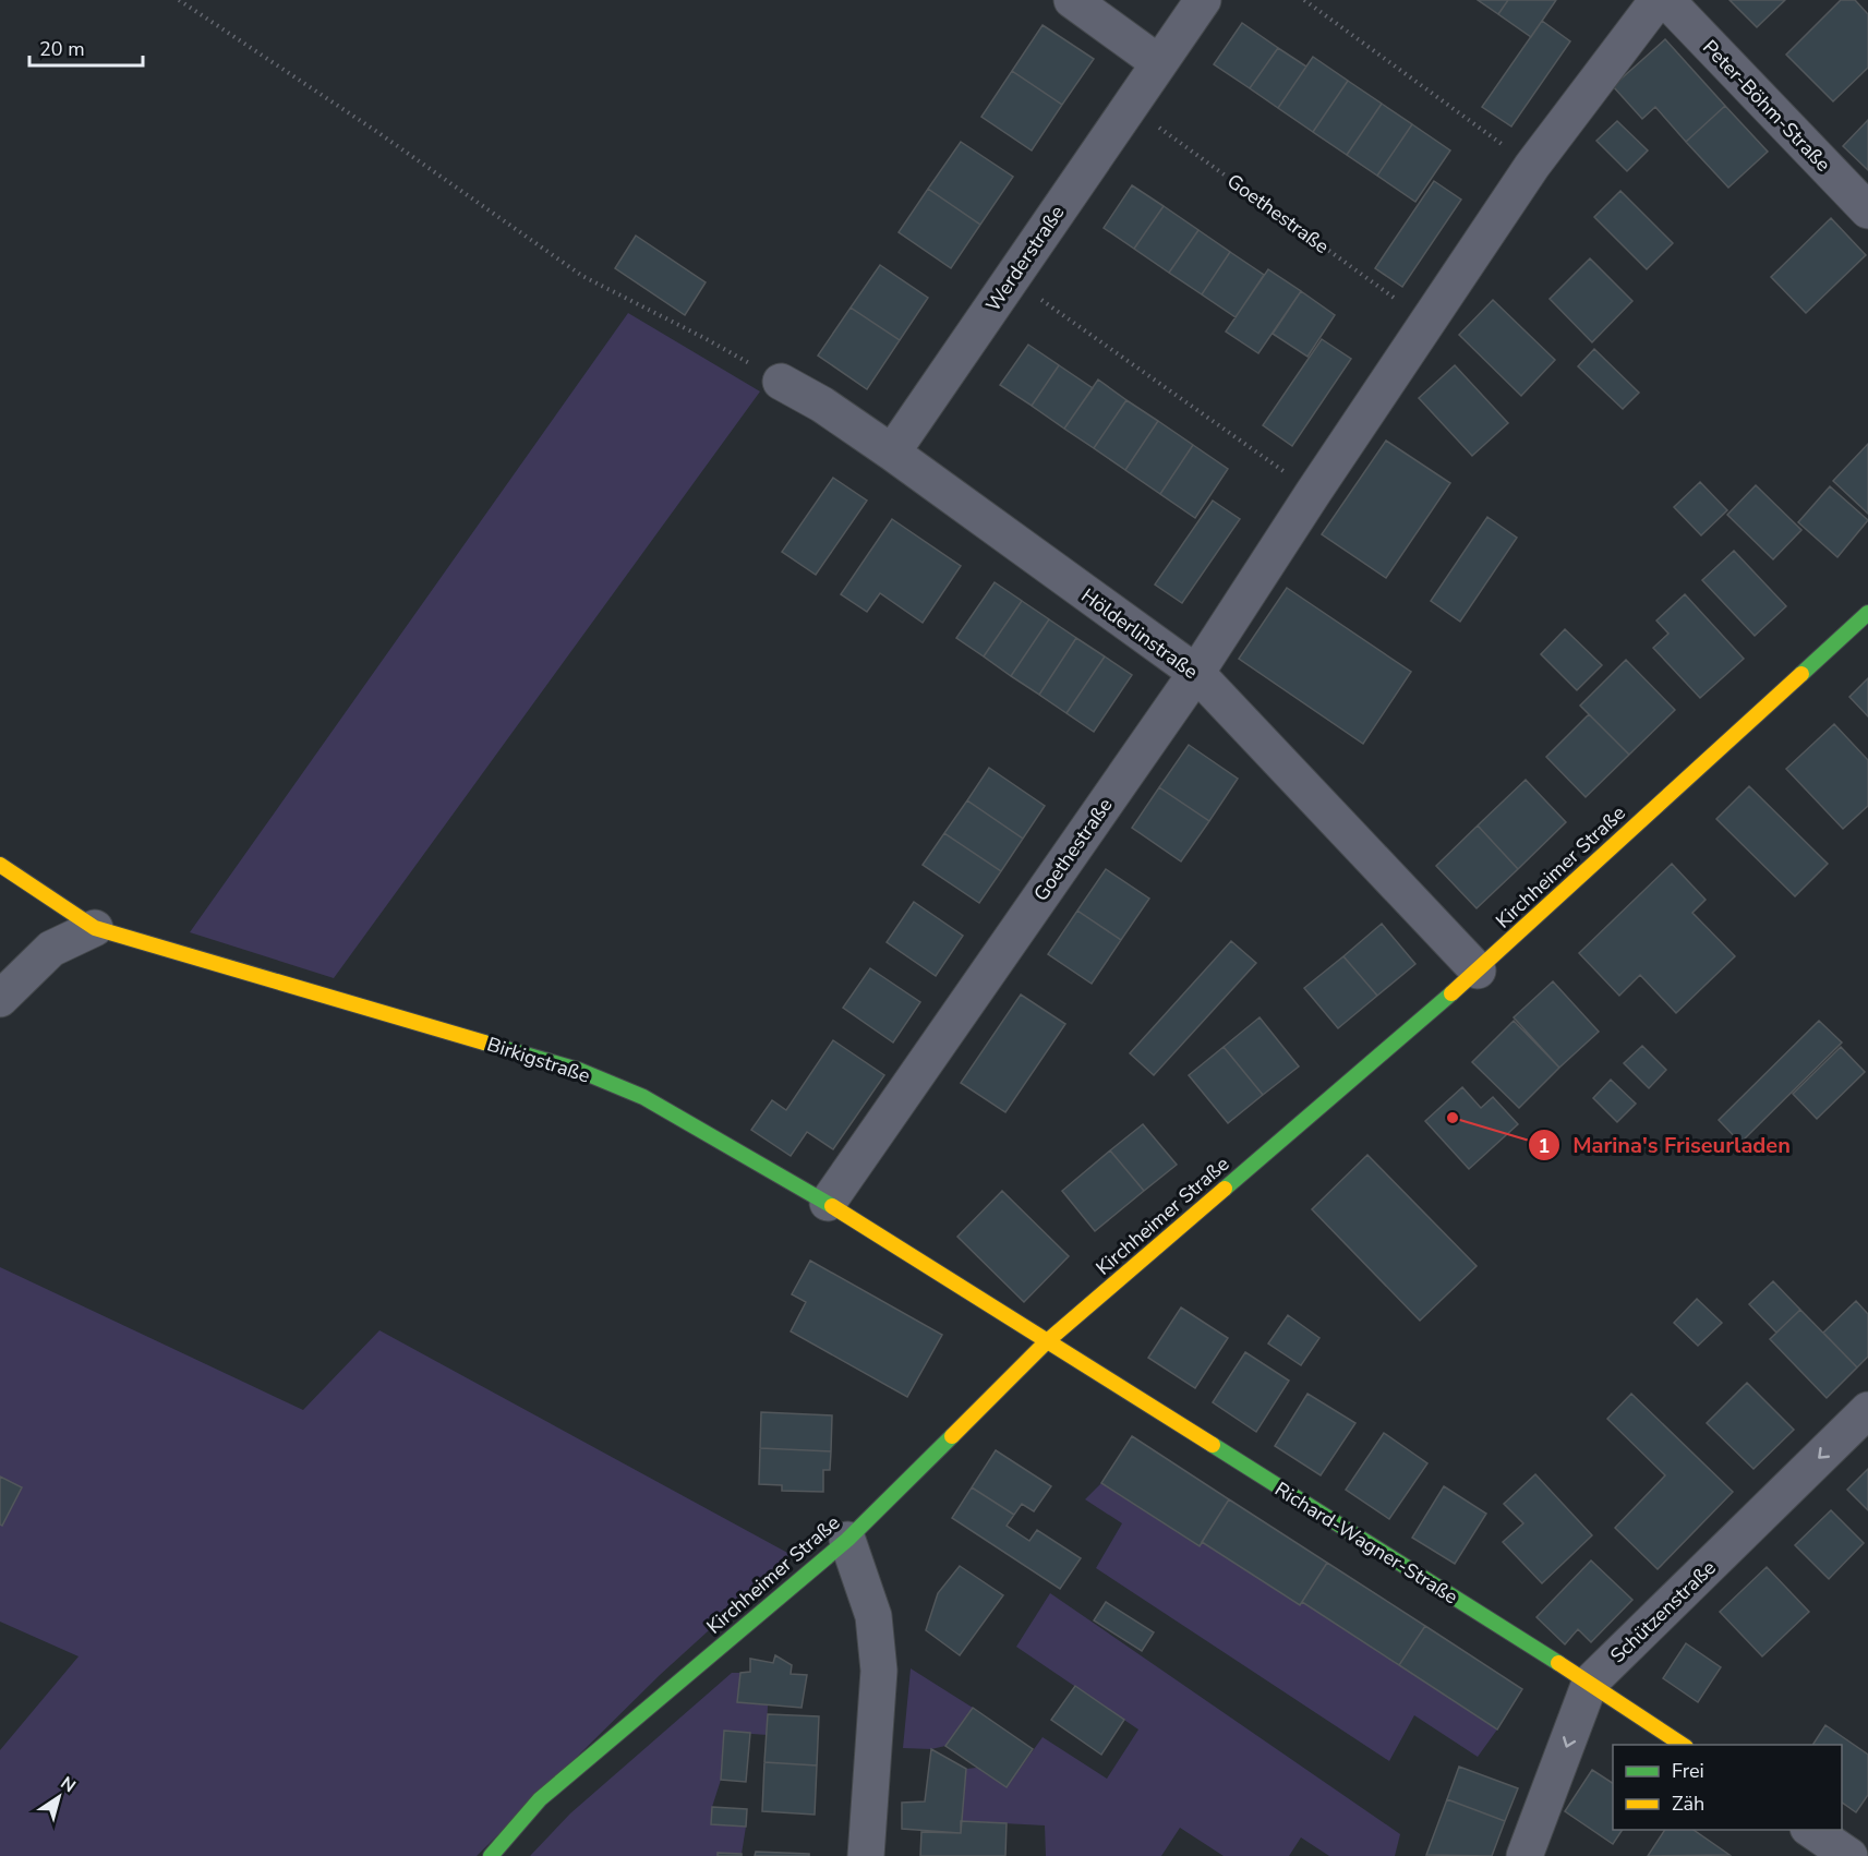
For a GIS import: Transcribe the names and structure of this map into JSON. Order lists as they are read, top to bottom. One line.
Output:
{"streets":{"street":["Peter-Böhm-Straße","Goethestraße","Werderstraße","Hölderlinstraße","Kirchheimer Straße","Birkigstraße","Richard-Wagner-Straße","Schützenstraße"]},"crossings":[["Goethestraße","Werderstraße"],["Goethestraße","Hölderlinstraße"],["Goethestraße","Birkigstraße"],["Werderstraße","Hölderlinstraße"],["Hölderlinstraße","Kirchheimer Straße"],["Kirchheimer Straße","Birkigstraße"],["Kirchheimer Straße","Richard-Wagner-Straße"],["Birkigstraße","Richard-Wagner-Straße"],["Richard-Wagner-Straße","Schützenstraße"]],"one_way":["Schützenstraße"],"places":["Marina's Friseurladen"],"legend":["Frei","Zäh"],"scale_bar":"20 m","north":"top right"}
